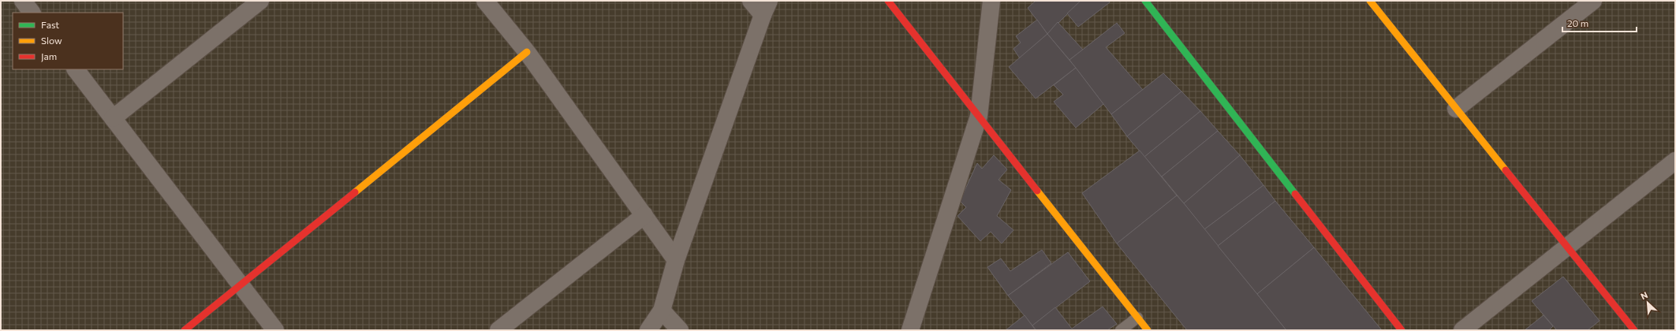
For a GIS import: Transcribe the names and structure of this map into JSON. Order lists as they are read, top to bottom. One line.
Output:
{"legend":["Fast","Slow","Jam"],"scale_bar":"20 m","north":"top left"}
